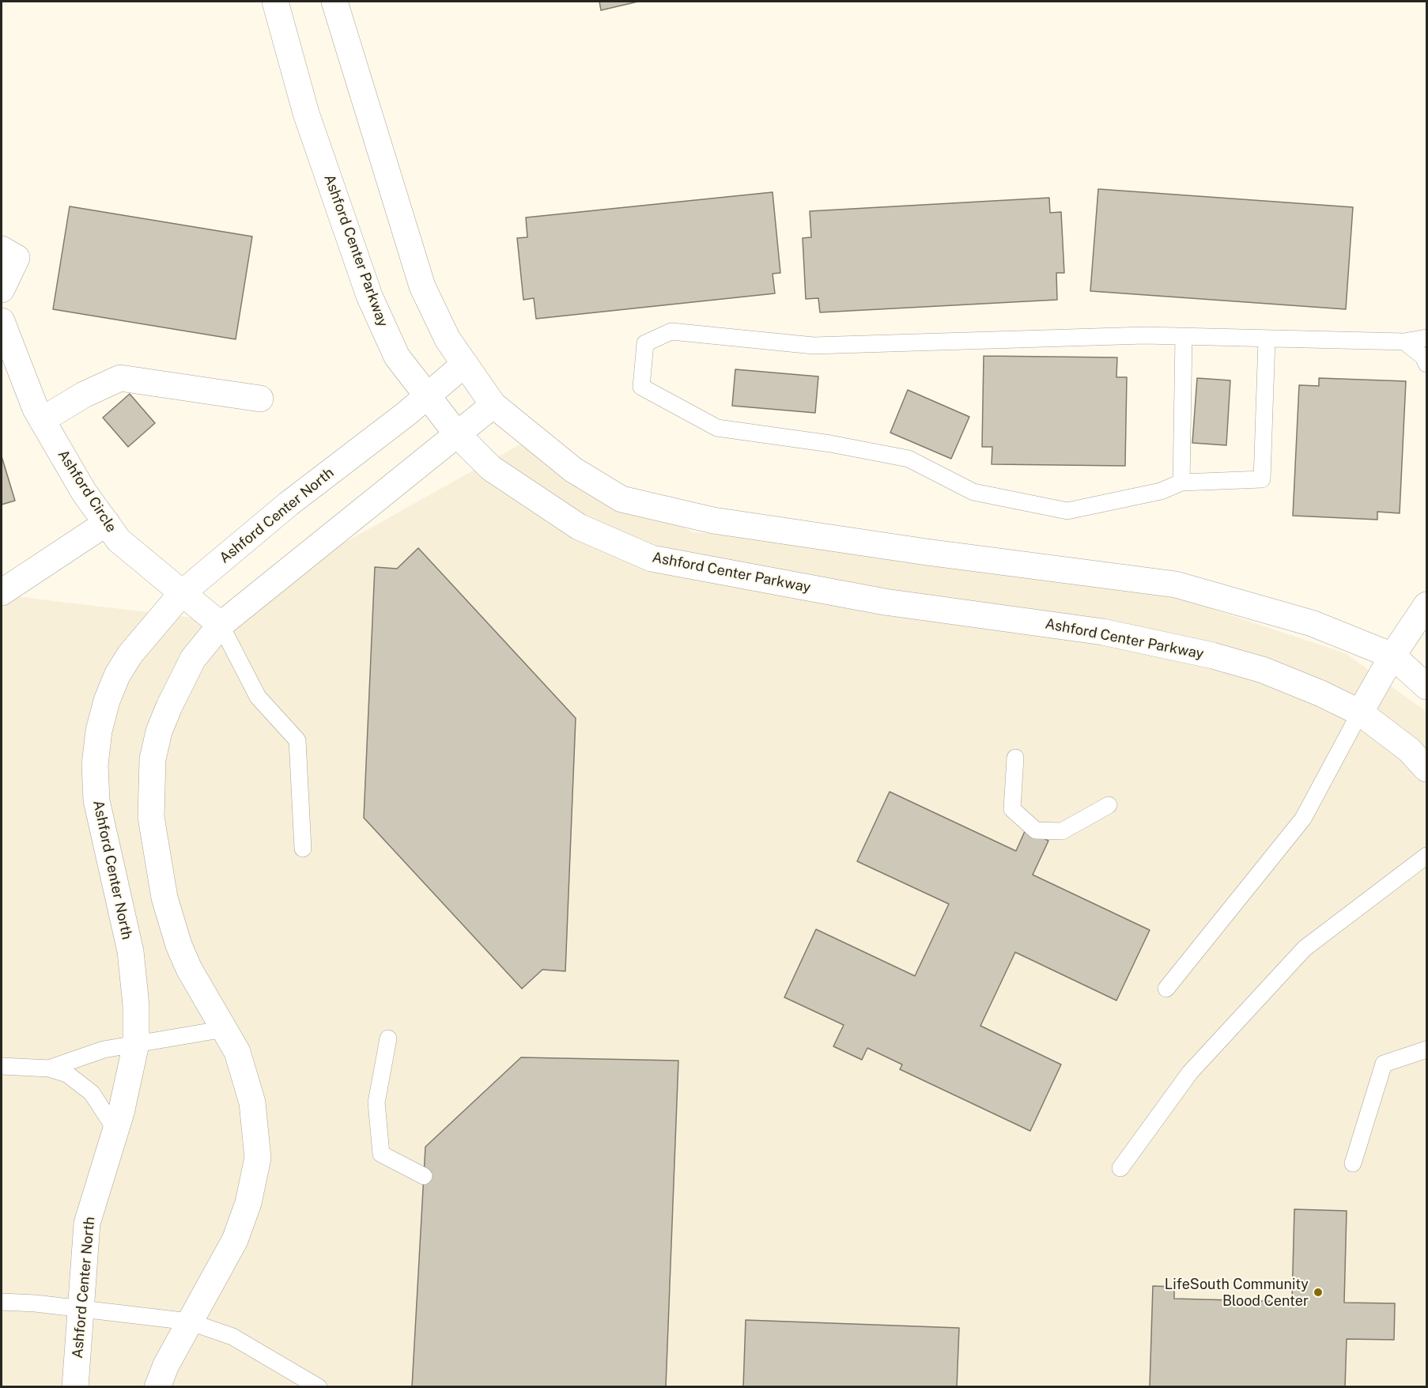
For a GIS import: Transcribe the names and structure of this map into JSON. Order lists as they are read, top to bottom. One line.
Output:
{"streets":{"street":["Ashford Center Parkway","Ashford Circle","Ashford Center North"]},"crossings":[["Ashford Center Parkway","Ashford Center North"],["Ashford Circle","Ashford Center North"]],"places":["LifeSouth Community Blood Center"]}
